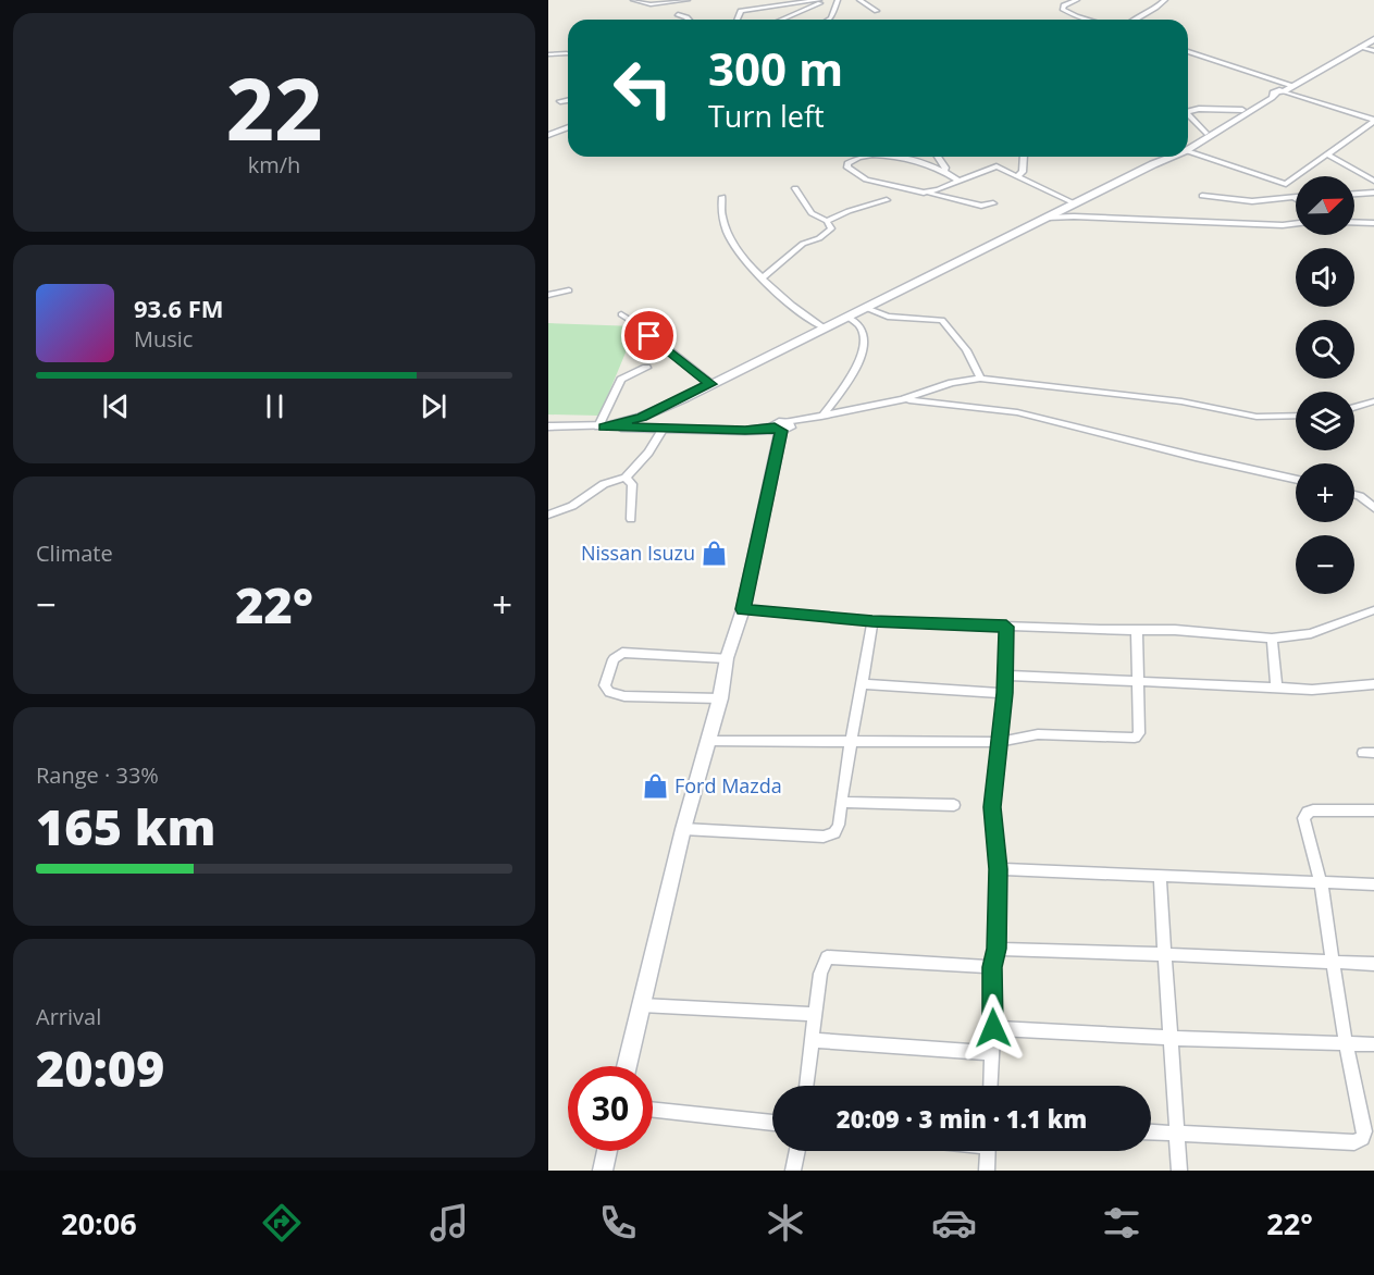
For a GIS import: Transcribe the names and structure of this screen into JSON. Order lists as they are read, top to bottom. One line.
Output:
{"places":{"shop":["Nissan Isuzu","Ford Mazda"]},"north":"top right","page":{"tile":[["22","km/h"],"Climate",["Range · 33%","165 km"],["Arrival","20:09"]],"turn":["300 m","Turn left"],"map_buttons":["+","−"],"song":["93.6 FM","Music"],"heat":["−","22°","+"],"limit":"30","trip":"20:09 · 3 min · 1.1 km","tabs":["20:06","22°"]}}
